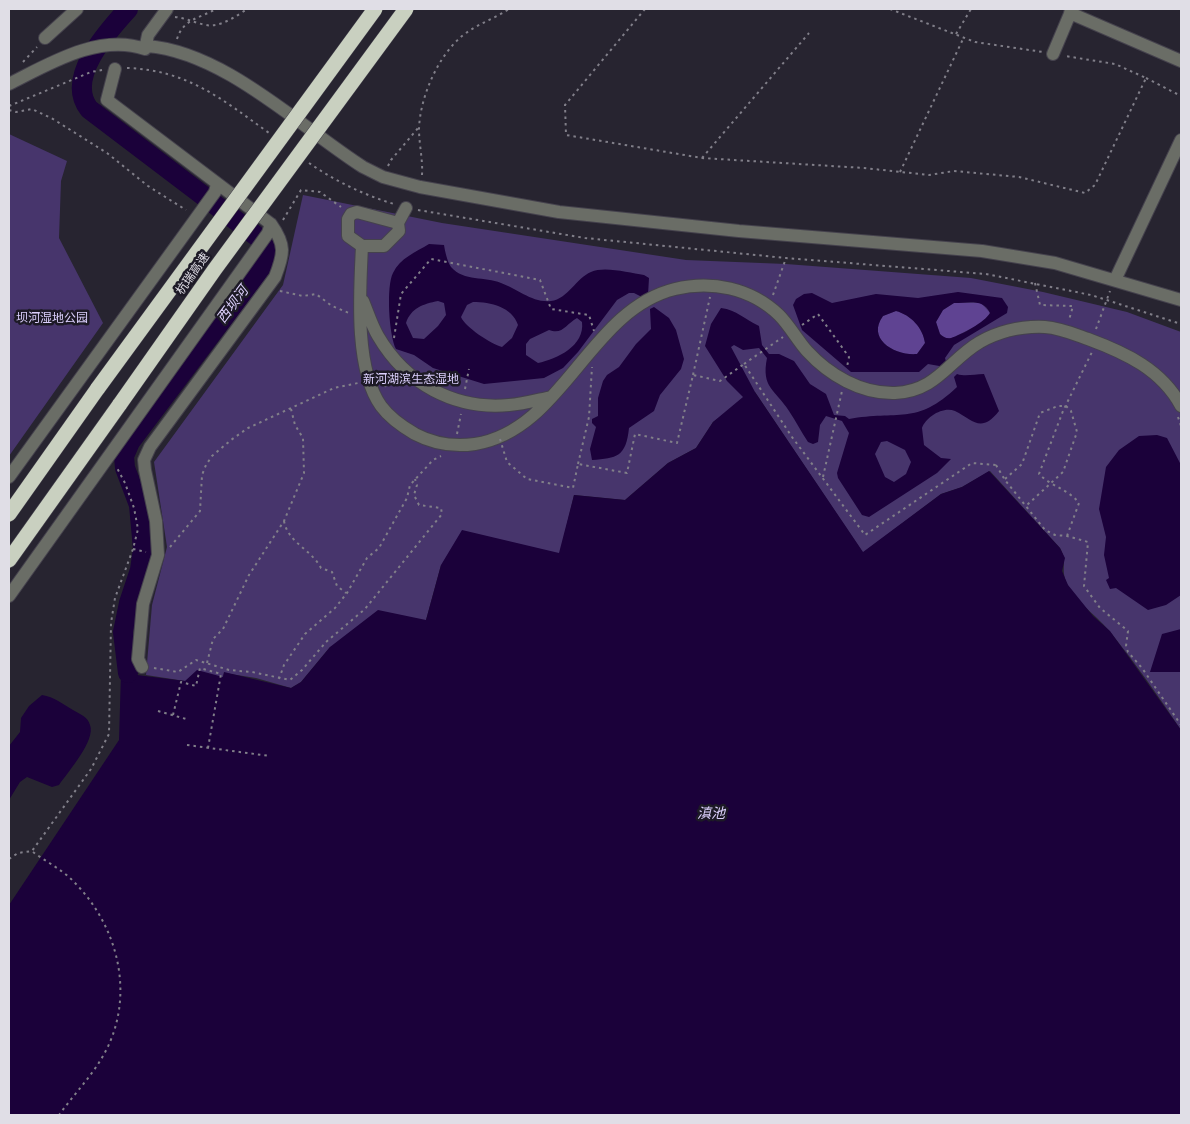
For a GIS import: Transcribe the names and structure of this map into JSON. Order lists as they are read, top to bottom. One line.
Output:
{"streets":{"highway":["杭瑞高速"]},"water":["西坝河","滇池"],"parks":["坝河湿地公园","新河湖滨生态湿地"]}
